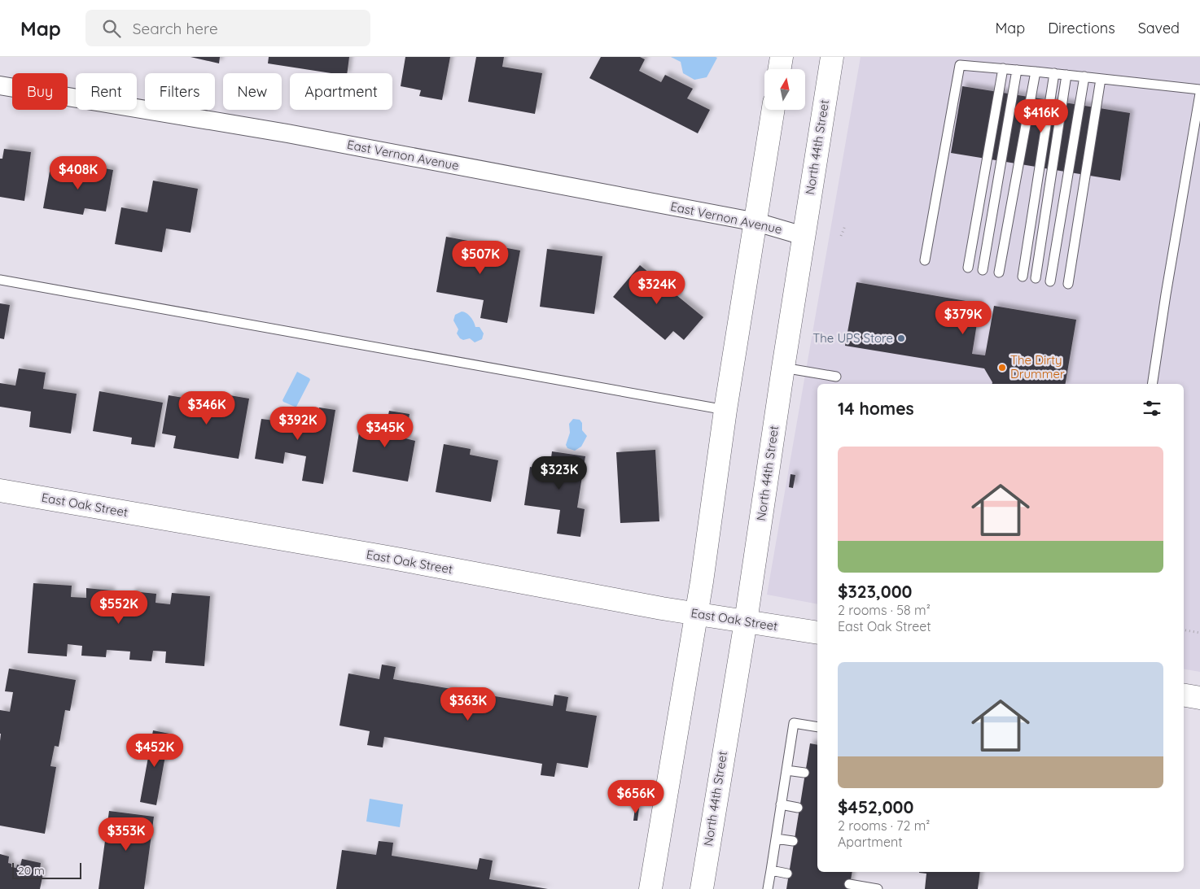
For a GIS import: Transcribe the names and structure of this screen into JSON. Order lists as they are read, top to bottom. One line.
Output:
{"streets":{"main road":["North 44th Street","East Oak Street"],"street":["East Vernon Avenue"]},"crossings":[["North 44th Street","East Vernon Avenue"],["North 44th Street","East Oak Street"]],"places":["The UPS Store","The Dirty Drummer"],"scale_bar":"20 m","north":"top","page":{"header":"Map","search":"Search here","nav":["Map","Directions","Saved"],"chip":["Buy","Rent","Filters","New","Apartment"],"price":["$416K","$408K","$507K","$324K","$379K","$346K","$392K","$345K","$323K","$552K","$363K","$452K","$656K","$353K"],"heading":"14 homes","list":[{"name":"$323,000","note":"2 rooms · 58 m² · East Oak Street"},{"name":"$452,000","note":"2 rooms · 72 m² · Apartment"}],"scale":"20 m"}}
